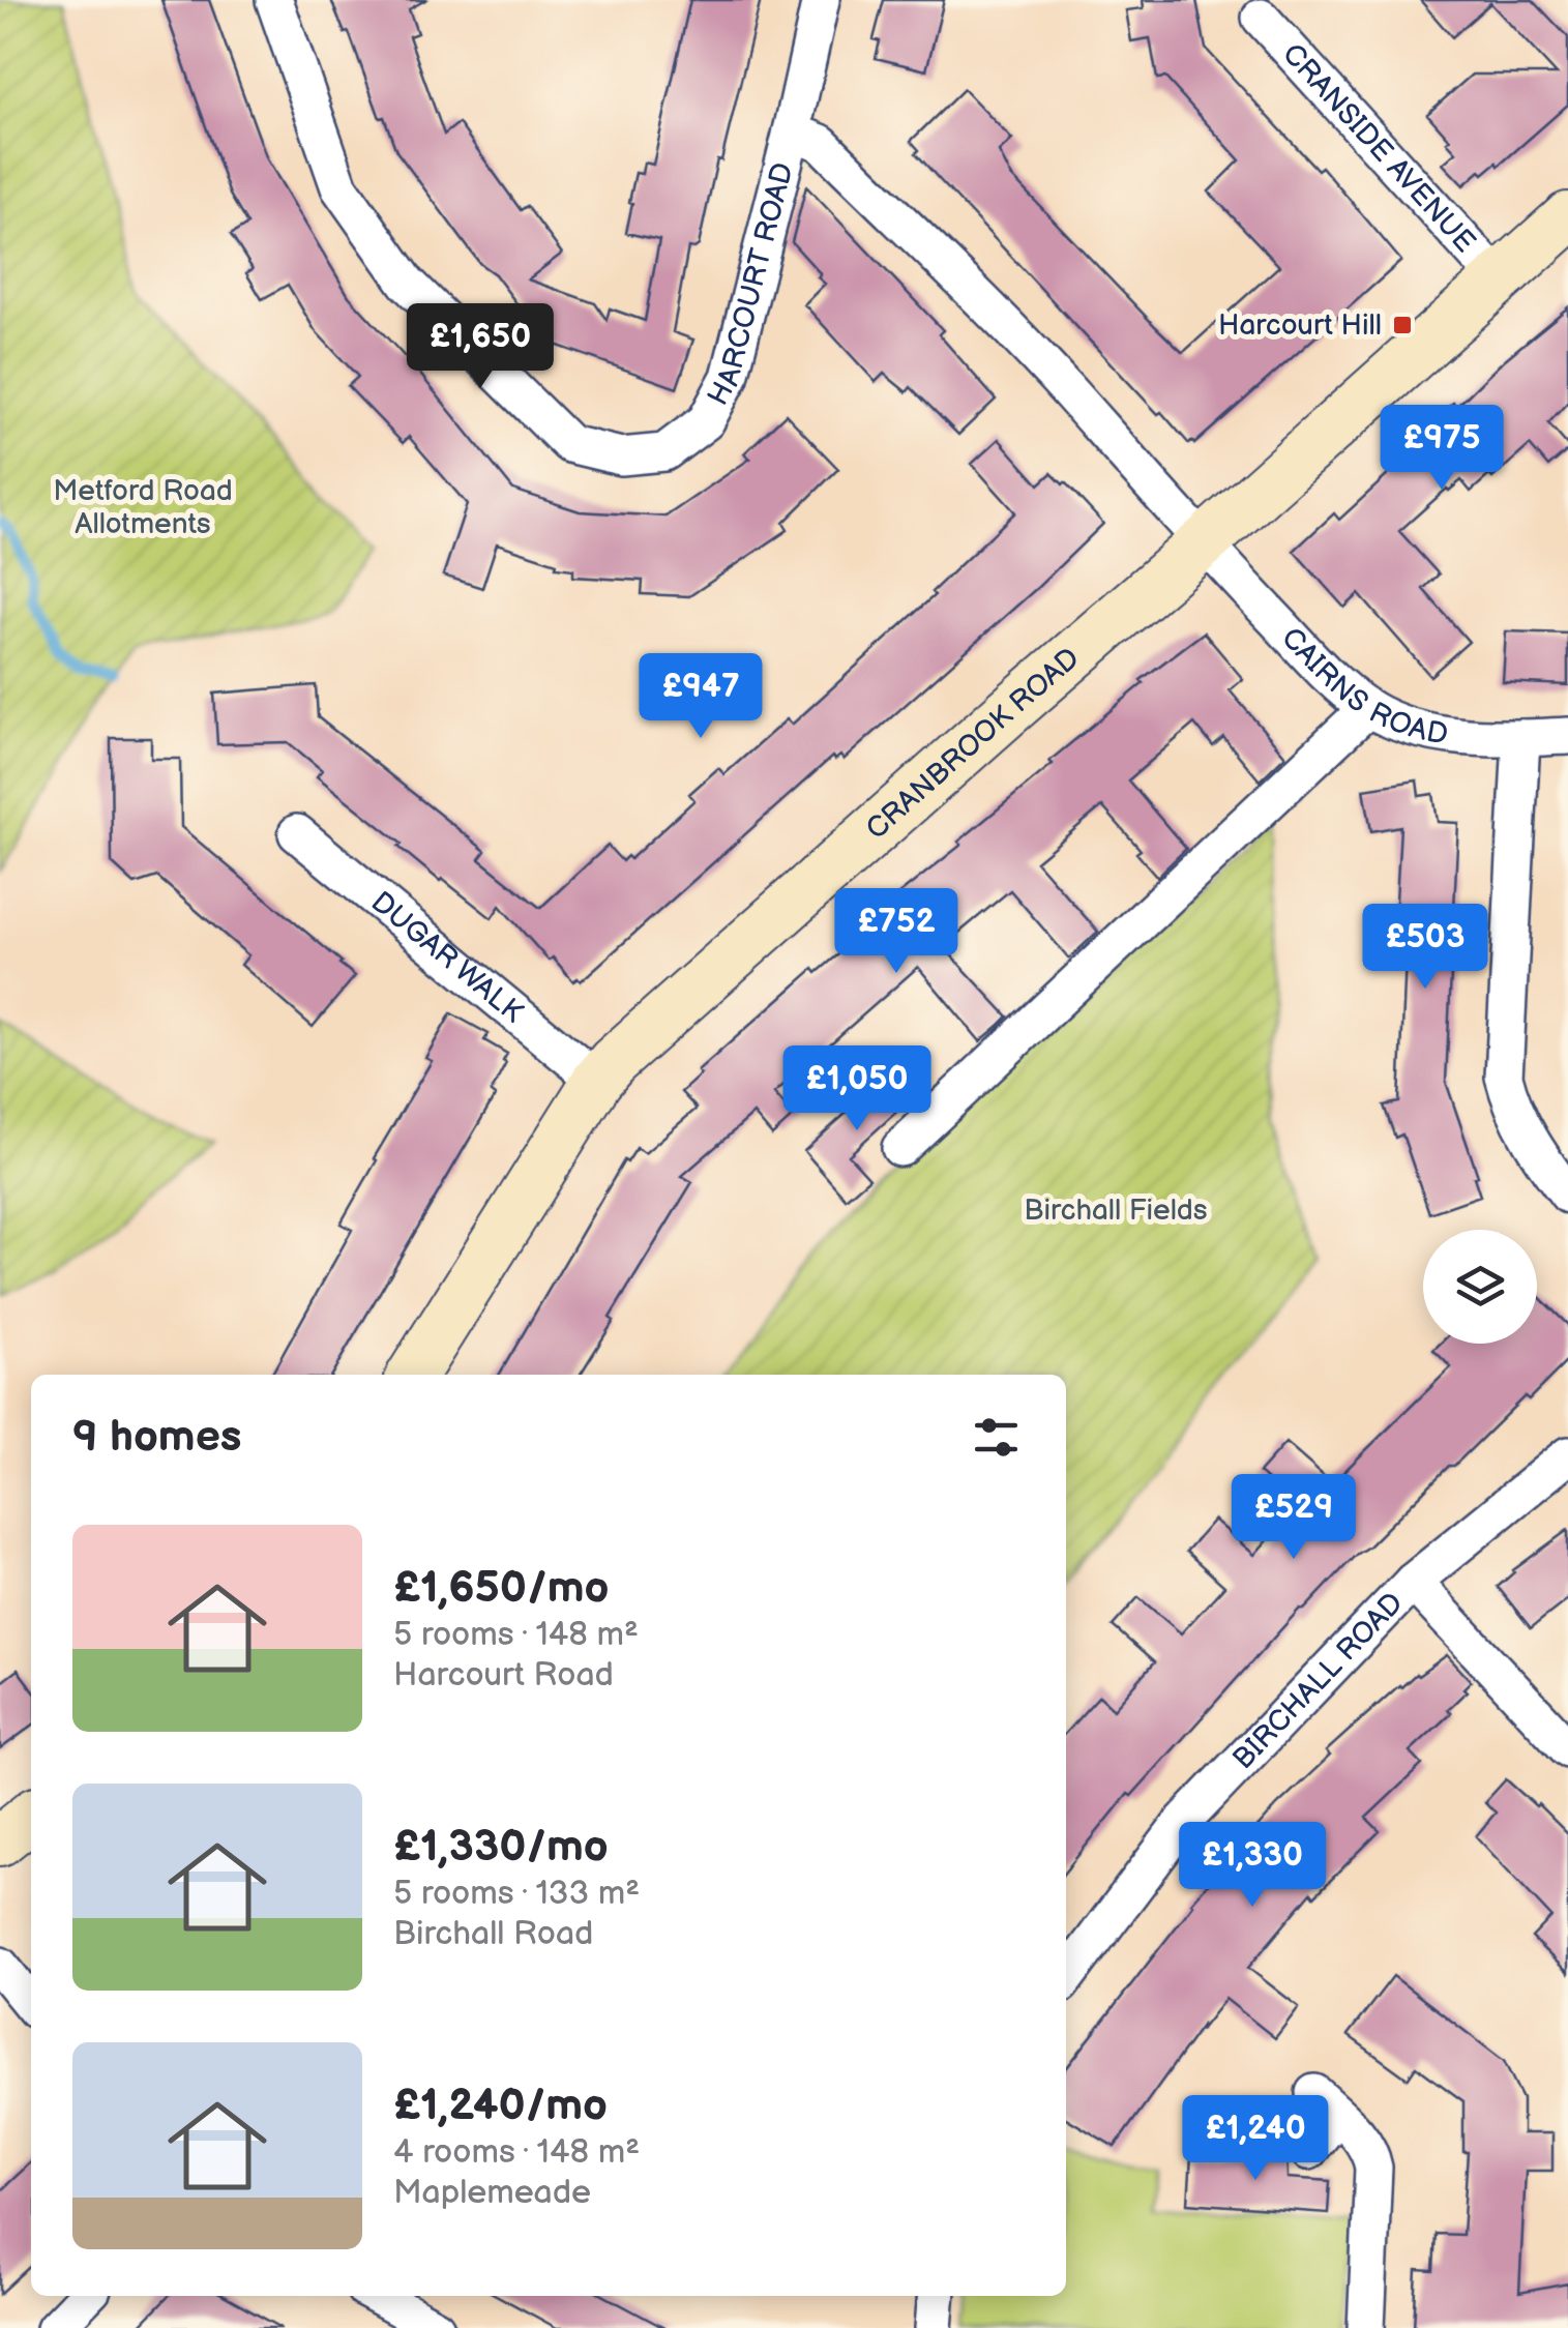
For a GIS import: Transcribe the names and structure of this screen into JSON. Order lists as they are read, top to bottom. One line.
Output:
{"streets":{"main road":["CRANBROOK ROAD"],"street":["CRANSIDE AVENUE","HARCOURT ROAD","CAIRNS ROAD","DUGAR WALK","BIRCHALL ROAD"]},"crossings":[["CRANSIDE AVENUE","CRANBROOK ROAD"],["CAIRNS ROAD","CRANBROOK ROAD"],["CRANBROOK ROAD","DUGAR WALK"]],"parks":["Metford Road Allotments","Birchall Fields"],"places":{"transit":["Harcourt Hill"]},"page":{"price":["£1,650","£975","£947","£752","£503","£1,050","£529","£1,330","£1,240"],"heading":"9 homes","list":[{"name":"£1,650/mo","note":"5 rooms · 148 m² · Harcourt Road"},{"name":"£1,330/mo","note":"5 rooms · 133 m² · Birchall Road"},{"name":"£1,240/mo","note":"4 rooms · 148 m² · Maplemeade"}]}}
